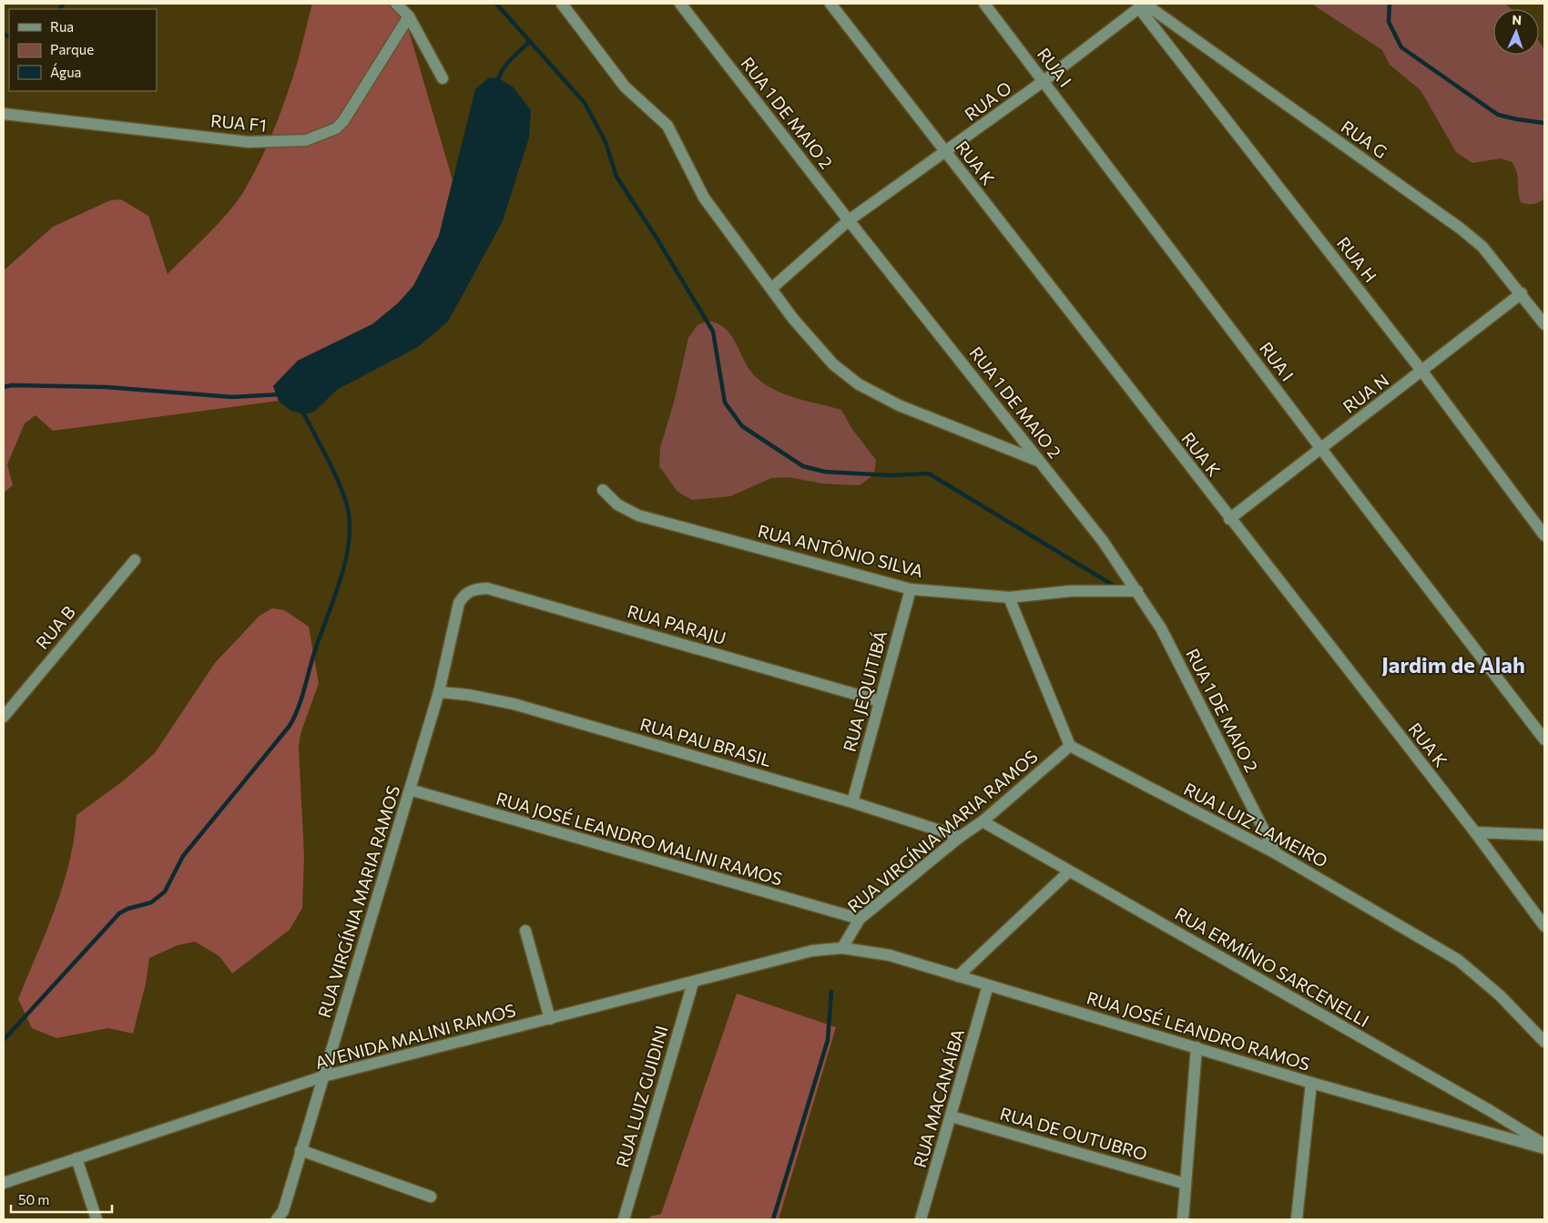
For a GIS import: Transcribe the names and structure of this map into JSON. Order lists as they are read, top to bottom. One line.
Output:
{"streets":{"street":["RUA I","RUA O","RUA 1 DE MAIO 2","RUA F1","RUA G","RUA K","RUA H","RUA N","RUA ANTÔNIO SILVA","RUA PARAJU","RUA B","RUA JEQUITIBÁ","RUA PAU BRASIL","RUA LUIZ LAMEIRO","RUA VIRGÍNIA MARIA RAMOS","RUA JOSÉ LEANDRO MALINI RAMOS","RUA ERMÍNIO SARCENELLI","RUA JOSÉ LEANDRO RAMOS","AVENIDA MALINI RAMOS","RUA LUIZ GUIDINI","RUA MACANAÍBA","RUA DE OUTUBRO"]},"crossings":[["RUA I","RUA O"],["RUA I","RUA N"],["RUA O","RUA 1 DE MAIO 2"],["RUA O","RUA G"],["RUA O","RUA K"],["RUA O","RUA H"],["RUA 1 DE MAIO 2","RUA ANTÔNIO SILVA"],["RUA 1 DE MAIO 2","RUA LUIZ LAMEIRO"],["RUA G","RUA H"],["RUA G","RUA N"],["RUA K","RUA N"],["RUA H","RUA N"],["RUA ANTÔNIO SILVA","RUA JEQUITIBÁ"],["RUA PARAJU","RUA JEQUITIBÁ"],["RUA PARAJU","RUA VIRGÍNIA MARIA RAMOS"],["RUA JEQUITIBÁ","RUA PAU BRASIL"],["RUA PAU BRASIL","RUA VIRGÍNIA MARIA RAMOS"],["RUA LUIZ LAMEIRO","RUA VIRGÍNIA MARIA RAMOS"],["RUA VIRGÍNIA MARIA RAMOS","RUA JOSÉ LEANDRO MALINI RAMOS"],["RUA VIRGÍNIA MARIA RAMOS","RUA ERMÍNIO SARCENELLI"],["RUA VIRGÍNIA MARIA RAMOS","RUA JOSÉ LEANDRO RAMOS"],["RUA VIRGÍNIA MARIA RAMOS","AVENIDA MALINI RAMOS"],["RUA JOSÉ LEANDRO RAMOS","AVENIDA MALINI RAMOS"],["RUA JOSÉ LEANDRO RAMOS","RUA MACANAÍBA"],["AVENIDA MALINI RAMOS","RUA LUIZ GUIDINI"],["RUA MACANAÍBA","RUA DE OUTUBRO"]],"districts":["Jardim de Alah"],"legend":["Rua","Parque","Água"],"scale_bar":"50 m","north":"top"}
